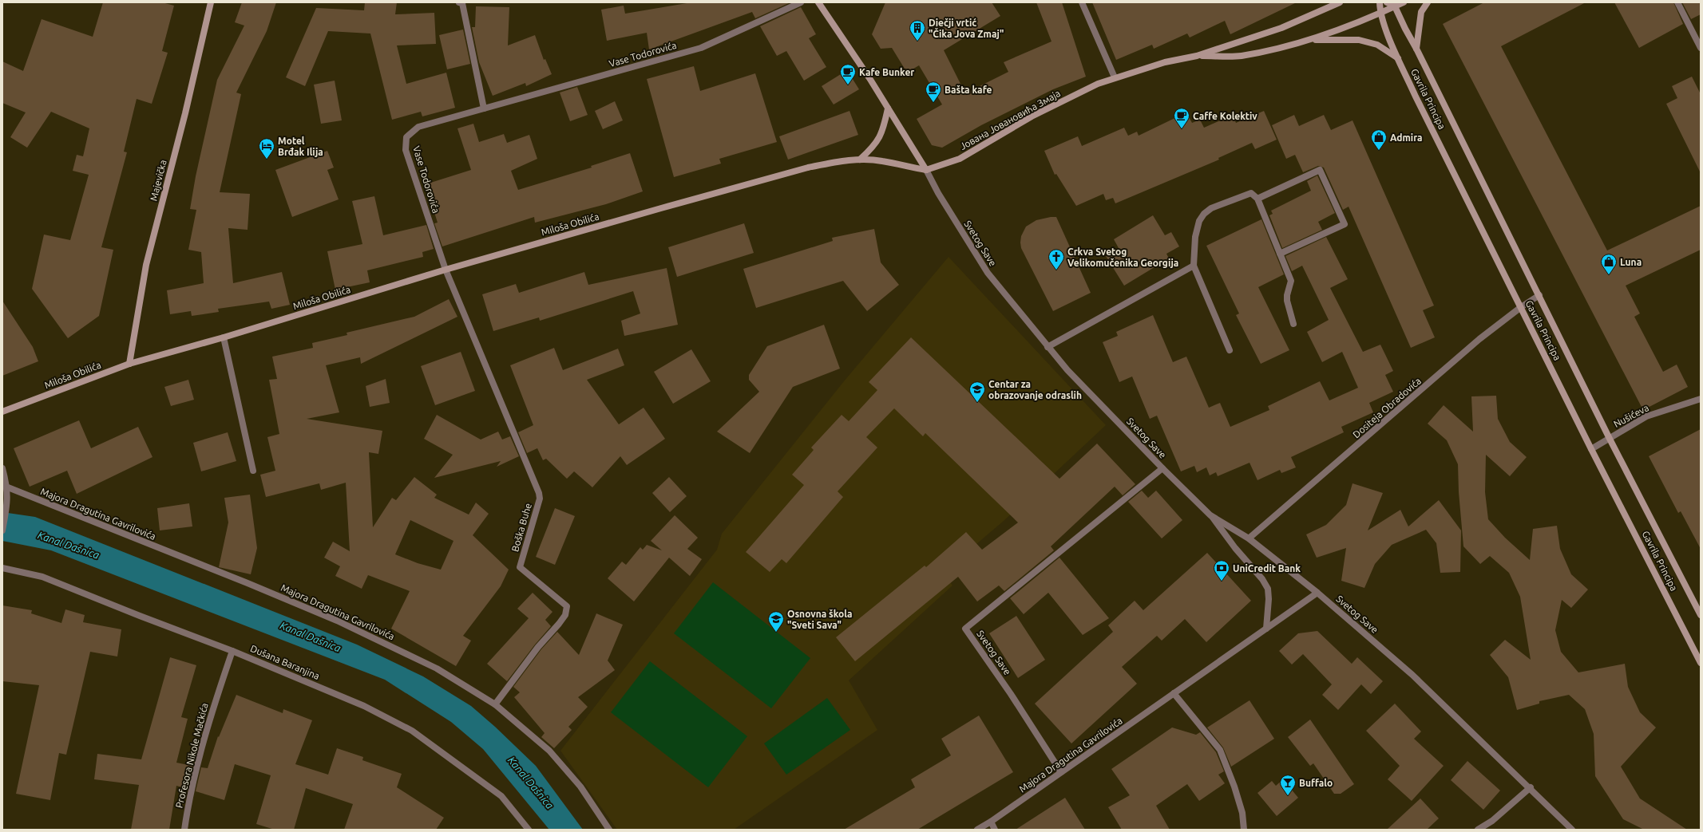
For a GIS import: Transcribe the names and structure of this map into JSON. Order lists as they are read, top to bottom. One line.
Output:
{"streets":{"main road":["Gavrila Principa","Јована Јовановића Змаја","Majevička","Miloša Obilića","Svetog Save"],"street":["Vase Todorovića","Dositeja Obradovića","Nušićeva","Majora Dragutina Gavrilovića","Boška Buhe","Dušana Baranjina","Profesora Nikole Mačkića"]},"crossings":[["Vase Todorovića","Miloša Obilića"],["Vase Todorovića","Boška Buhe"],["Gavrila Principa","Dositeja Obradovića"],["Gavrila Principa","Nušićeva"],["Јована Јовановића Змаја","Miloša Obilića"],["Јована Јовановића Змаја","Svetog Save"],["Majevička","Miloša Obilića"],["Miloša Obilića","Svetog Save"],["Miloša Obilića","Boška Buhe"],["Svetog Save","Dositeja Obradovića"],["Svetog Save","Majora Dragutina Gavrilovića"],["Majora Dragutina Gavrilovića","Boška Buhe"],["Dušana Baranjina","Profesora Nikole Mačkića"]],"water":["Kanal Dašnica"],"places":{"building":["Dječji vrtić \"Čika Jova Zmaj\""],"cafe":["Kafe Bunker","Bašta kafe","Caffe Kolektiv"],"shop":["Admira","Luna"],"hotel":["Motel Brđak Ilija"],"church":["Crkva Svetog Velikomučenika Georgija"],"school or university":["Centar za obrazovanje odraslih","Osnovna škola \"Sveti Sava\""],"bank":["UniCredit Bank"],"bar":["Buffalo"]}}
